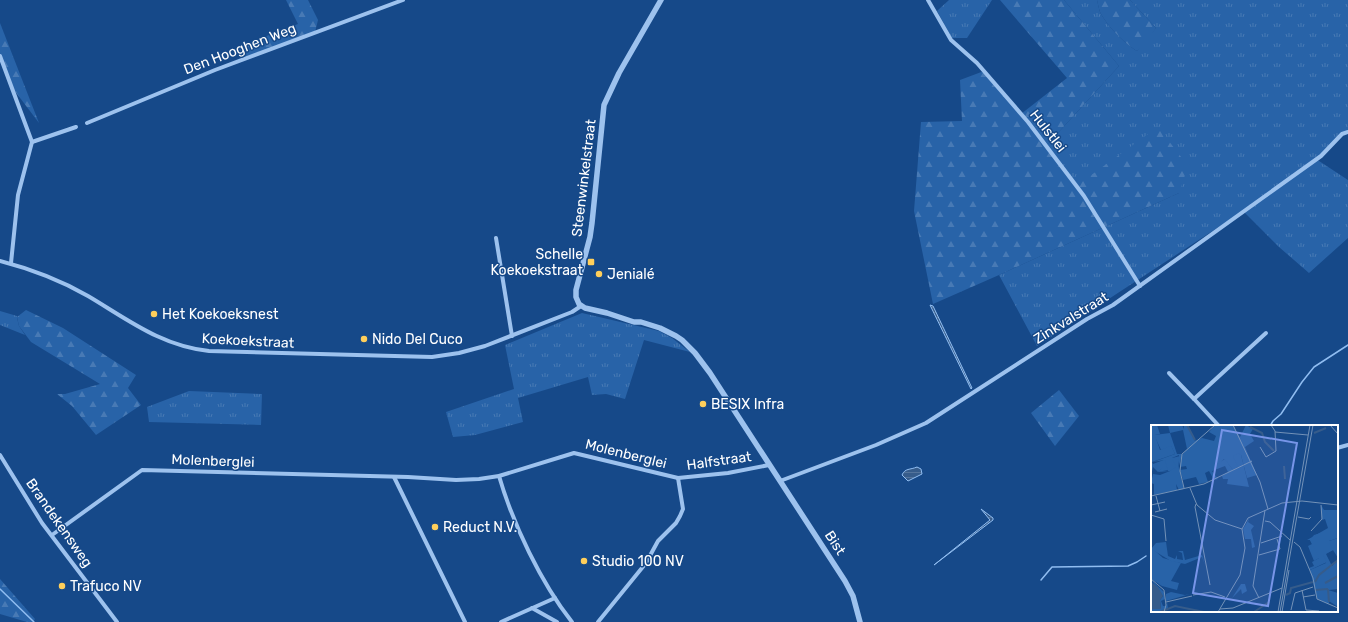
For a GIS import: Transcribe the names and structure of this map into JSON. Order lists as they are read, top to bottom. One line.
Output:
{"streets":{"street":["Den Hooghen Weg","Hulstlei","Steenwinkelstraat","Zinkvalstraat","Koekoekstraat","Molenberglei","Halfstraat","Brandekensweg","Bist"]},"crossings":[["Hulstlei","Zinkvalstraat"],["Steenwinkelstraat","Koekoekstraat"],["Zinkvalstraat","Bist"],["Molenberglei","Halfstraat"],["Molenberglei","Brandekensweg"]],"places":{"transit":["Schelle Koekoekstraat"],"other":["Jenialé","Het Koekoeksnest","Nido Del Cuco","BESIX Infra","Reduct N.V.","Studio 100 NV","Trafuco NV"]}}
